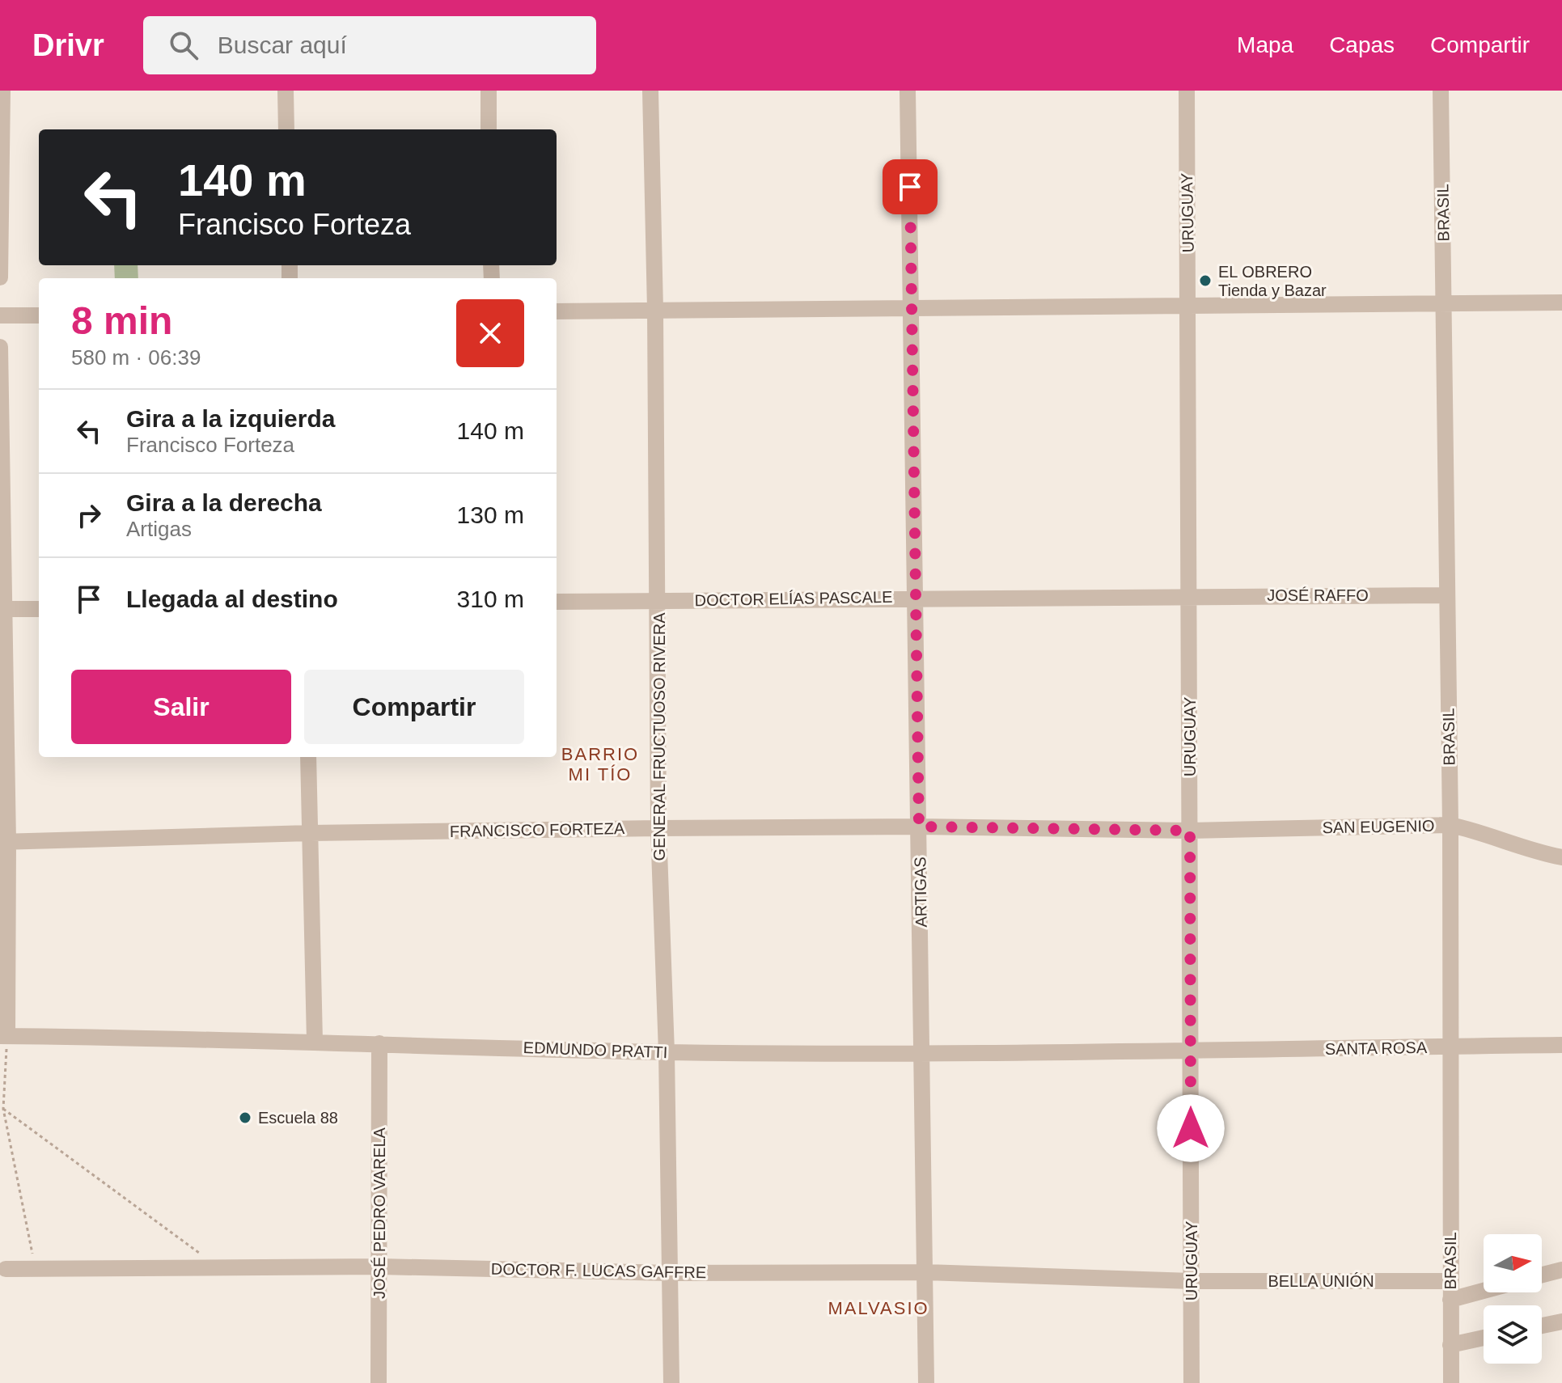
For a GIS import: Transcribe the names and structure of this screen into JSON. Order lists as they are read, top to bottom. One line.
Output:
{"streets":{"street":["URUGUAY","BRASIL","JOSÉ RAFFO","DOCTOR ELÍAS PASCALE","GENERAL FRUCTUOSO RIVERA","SAN EUGENIO","FRANCISCO FORTEZA","ARTIGAS","SANTA ROSA","EDMUNDO PRATTI","JOSÉ PEDRO VARELA","DOCTOR F. LUCAS GAFFRE","BELLA UNIÓN"]},"crossings":[["URUGUAY","JOSÉ RAFFO"],["URUGUAY","DOCTOR ELÍAS PASCALE"],["URUGUAY","SAN EUGENIO"],["URUGUAY","FRANCISCO FORTEZA"],["URUGUAY","SANTA ROSA"],["URUGUAY","EDMUNDO PRATTI"],["URUGUAY","DOCTOR F. LUCAS GAFFRE"],["URUGUAY","BELLA UNIÓN"],["BRASIL","JOSÉ RAFFO"],["BRASIL","SAN EUGENIO"],["BRASIL","SANTA ROSA"],["BRASIL","BELLA UNIÓN"],["JOSÉ RAFFO","DOCTOR ELÍAS PASCALE"],["DOCTOR ELÍAS PASCALE","GENERAL FRUCTUOSO RIVERA"],["DOCTOR ELÍAS PASCALE","ARTIGAS"],["GENERAL FRUCTUOSO RIVERA","FRANCISCO FORTEZA"],["GENERAL FRUCTUOSO RIVERA","EDMUNDO PRATTI"],["GENERAL FRUCTUOSO RIVERA","DOCTOR F. LUCAS GAFFRE"],["SAN EUGENIO","FRANCISCO FORTEZA"],["FRANCISCO FORTEZA","ARTIGAS"],["ARTIGAS","EDMUNDO PRATTI"],["ARTIGAS","DOCTOR F. LUCAS GAFFRE"],["SANTA ROSA","EDMUNDO PRATTI"],["EDMUNDO PRATTI","JOSÉ PEDRO VARELA"],["JOSÉ PEDRO VARELA","DOCTOR F. LUCAS GAFFRE"],["DOCTOR F. LUCAS GAFFRE","BELLA UNIÓN"]],"districts":["BARRIO MI TÍO","MALVASIO"],"places":["EL OBRERO Tienda y Bazar","Escuela 88"],"north":"right","page":{"header":"Drivr","search":"Buscar aquí","nav":["Mapa","Capas","Compartir"],"turn":["140 m","Francisco Forteza"],"heading":["8 min","580 m · 06:39"],"list":[{"name":"Gira a la izquierda","note":"Francisco Forteza","value":"140 m"},{"name":"Gira a la derecha","note":"Artigas","value":"130 m"},{"name":"Llegada al destino","value":"310 m"}],"buttons":["Salir","Compartir"]}}
